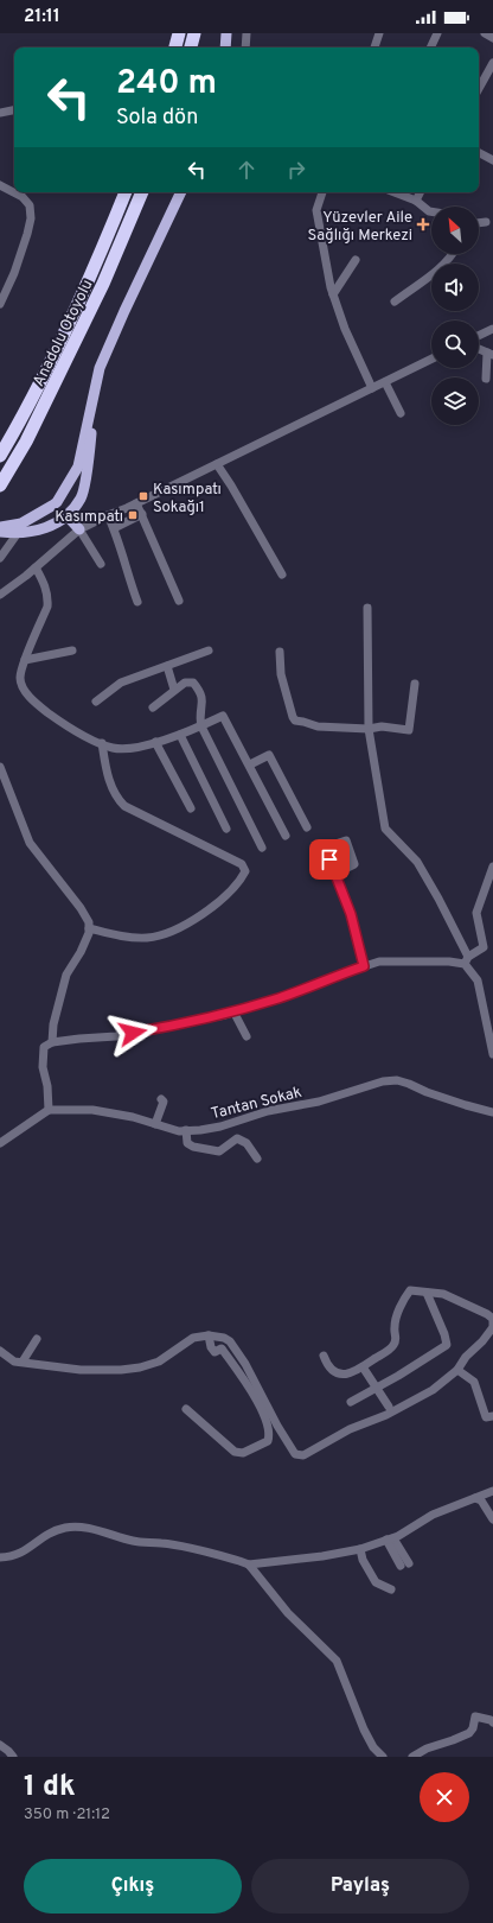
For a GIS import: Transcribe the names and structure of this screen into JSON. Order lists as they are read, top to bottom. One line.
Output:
{"streets":{"highway":["Anadolu Otoyolu"],"street":["Tantan Sokak"]},"places":{"health":["Yüzevler Aile Sağlığı Merkezi"],"transit":["Kasımpatı Sokağı1","Kasımpatı"]},"north":"top left","page":{"status":"21:11","turn":["240 m","Sola dön"],"heading":["1 dk","350 m · 21:12"],"buttons":["Çıkış","Paylaş"]}}
